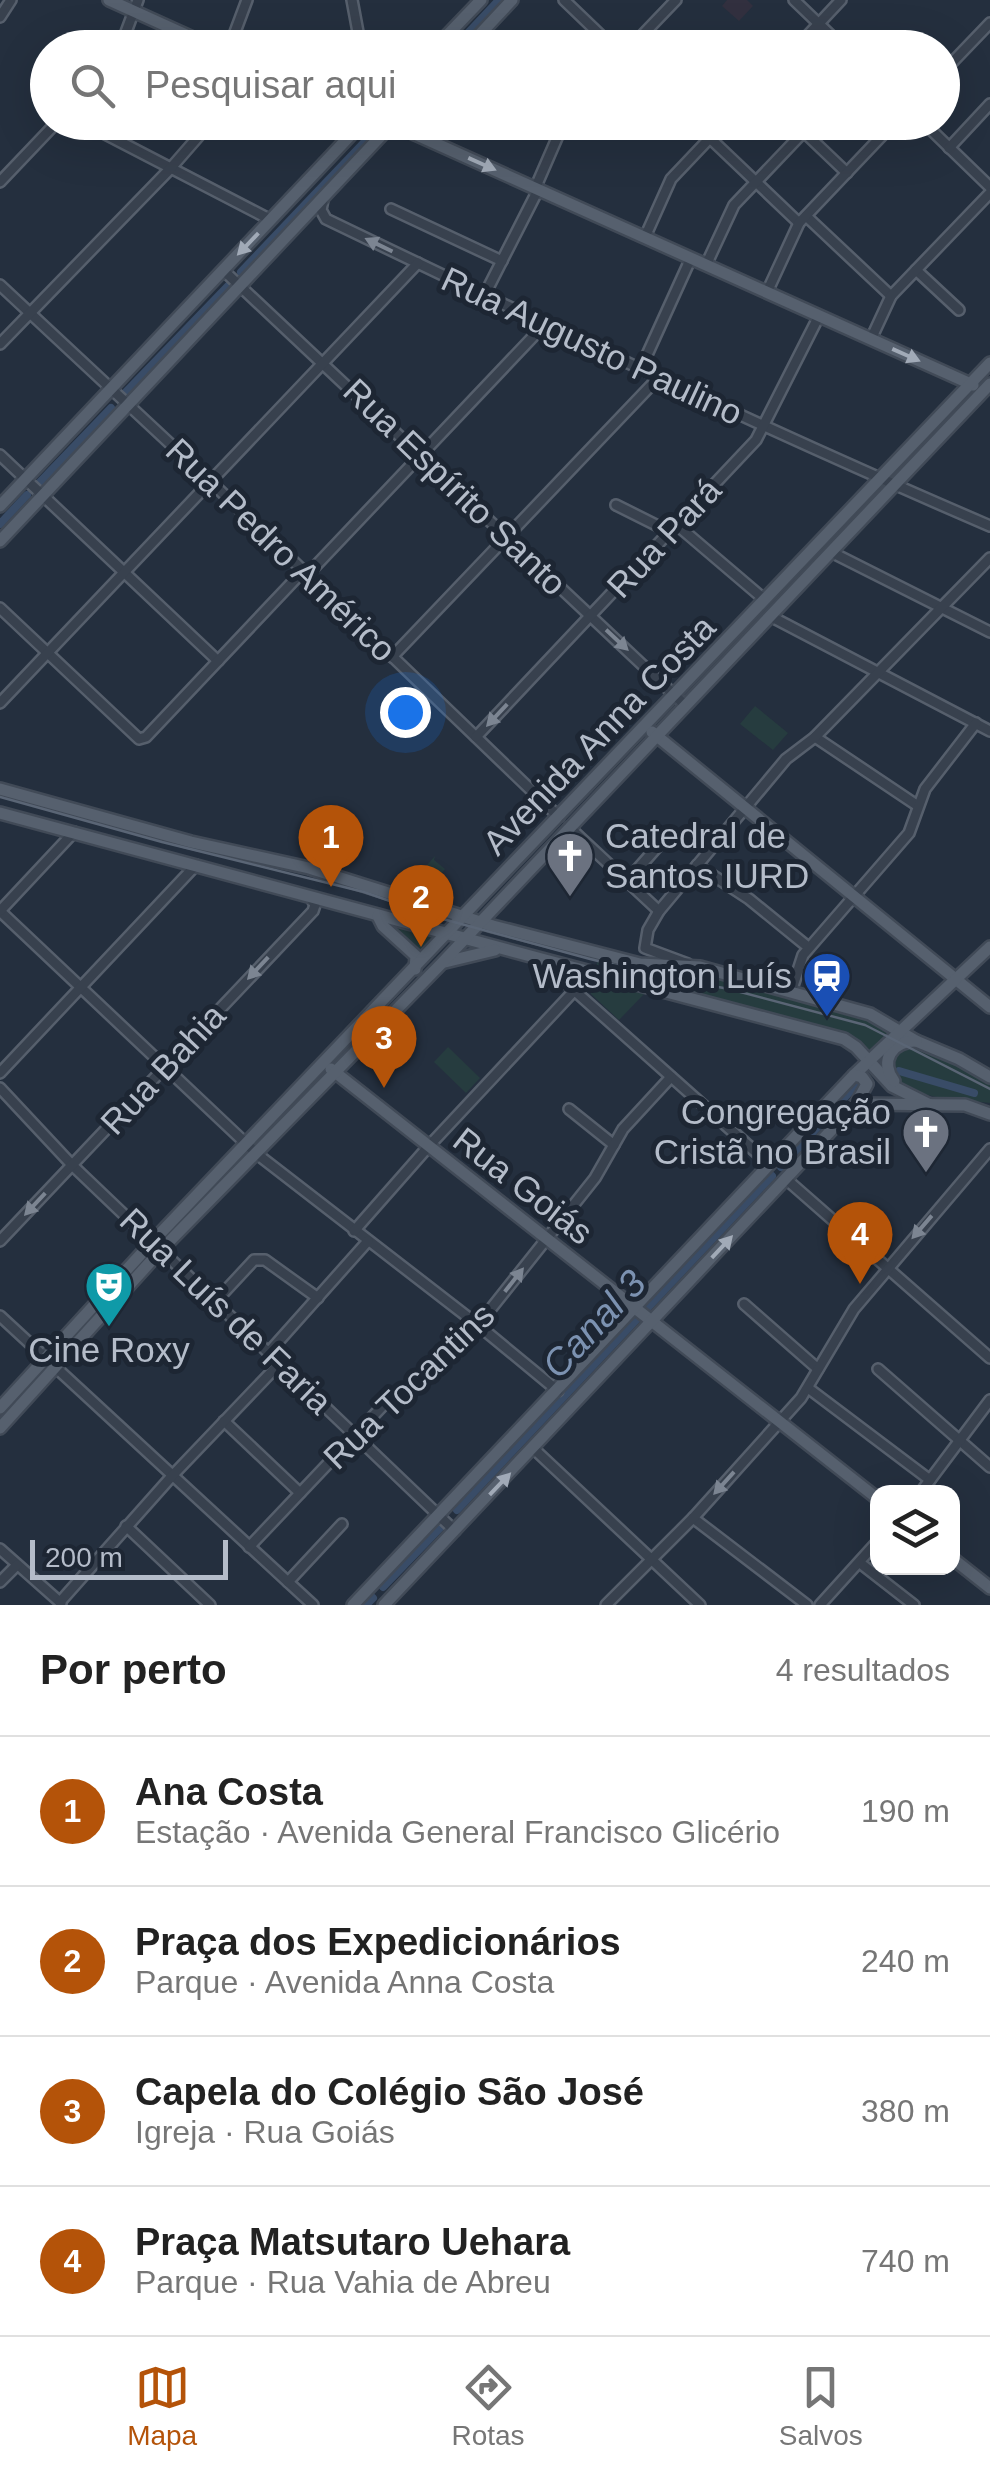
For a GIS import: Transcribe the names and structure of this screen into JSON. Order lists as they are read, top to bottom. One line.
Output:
{"streets":{"main road":["Avenida Anna Costa","Rua Goiás"],"street":["Rua Augusto Paulino","Rua Espírito Santo","Rua Pará","Rua Pedro Américo","Rua Bahia","Rua Luís de Faria","Rua Tocantins"]},"crossings":[["Rua Augusto Paulino","Rua Pará"],["Rua Augusto Paulino","Avenida Anna Costa"],["Rua Espírito Santo","Rua Pará"],["Rua Espírito Santo","Avenida Anna Costa"],["Rua Pará","Rua Pedro Américo"],["Rua Pedro Américo","Avenida Anna Costa"],["Avenida Anna Costa","Rua Goiás"],["Avenida Anna Costa","Rua Luís de Faria"],["Rua Bahia","Rua Luís de Faria"],["Rua Goiás","Rua Tocantins"],["Rua Luís de Faria","Rua Tocantins"]],"one_way":["Rua Bahia"],"water":["Canal 3"],"places":{"church":["Catedral de Santos IURD","Congregação Cristã no Brasil"],"station":["Washington Luís"],"theatre":["Cine Roxy"]},"scale_bar":"200 m","page":{"search":"Pesquisar aqui","pins":["1","2","3","4"],"scale":"200 m","heading":["Por perto","4 resultados"],"list":[{"mark":"1","name":"Ana Costa","note":"Estação · Avenida General Francisco Glicério","value":"190 m"},{"mark":"2","name":"Praça dos Expedicionários","note":"Parque · Avenida Anna Costa","value":"240 m"},{"mark":"3","name":"Capela do Colégio São José","note":"Igreja · Rua Goiás","value":"380 m"},{"mark":"4","name":"Praça Matsutaro Uehara","note":"Parque · Rua Vahia de Abreu","value":"740 m"}],"nav":["Mapa","Rotas","Salvos"]}}
